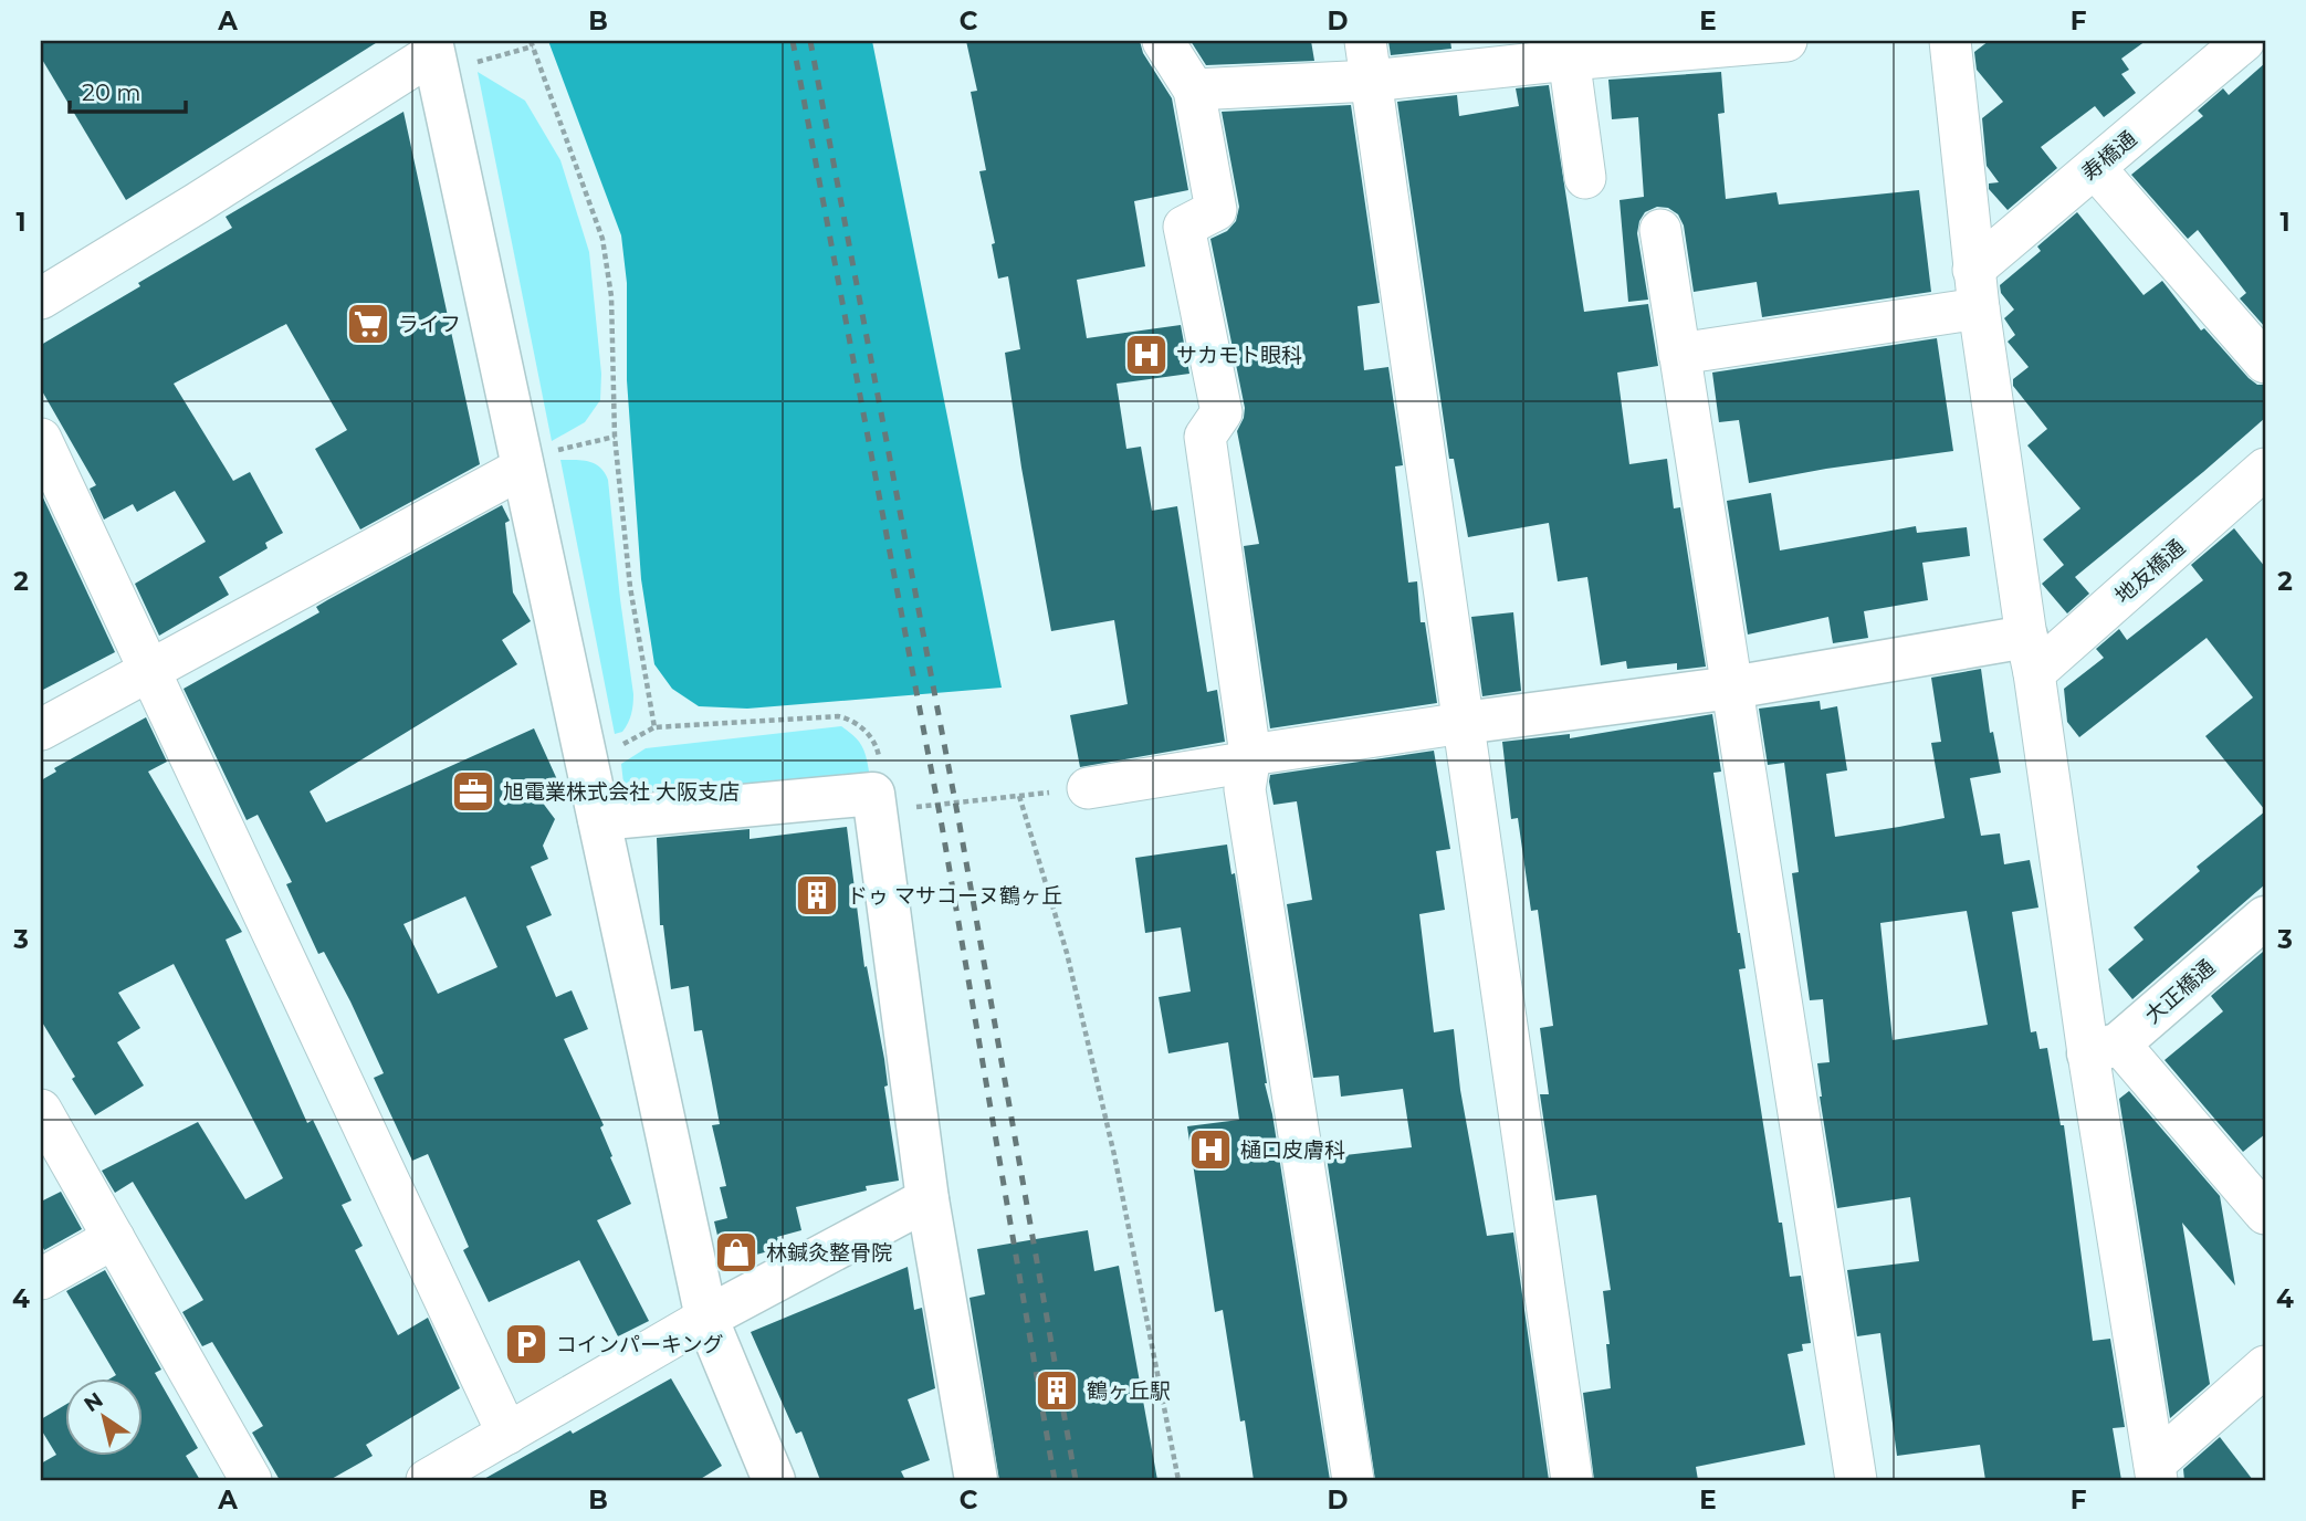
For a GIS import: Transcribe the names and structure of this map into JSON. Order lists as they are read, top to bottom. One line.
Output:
{"streets":{"street":["寿橋通","地友橋通","大正橋通"]},"places":{"supermarket":["ライフ"],"hospital":["サカモト眼科","樋口皮膚科"],"office":["旭電業株式会社 大阪支店"],"building":["ドゥ マサコーヌ鶴ヶ丘","鶴ヶ丘駅"],"shop":["林鍼灸整骨院"],"parking":["コインパーキング"]},"scale_bar":"20 m","north":"top left","grid":{"columns":["A","B","C","D","E","F"],"rows":["1","2","3","4"]}}
